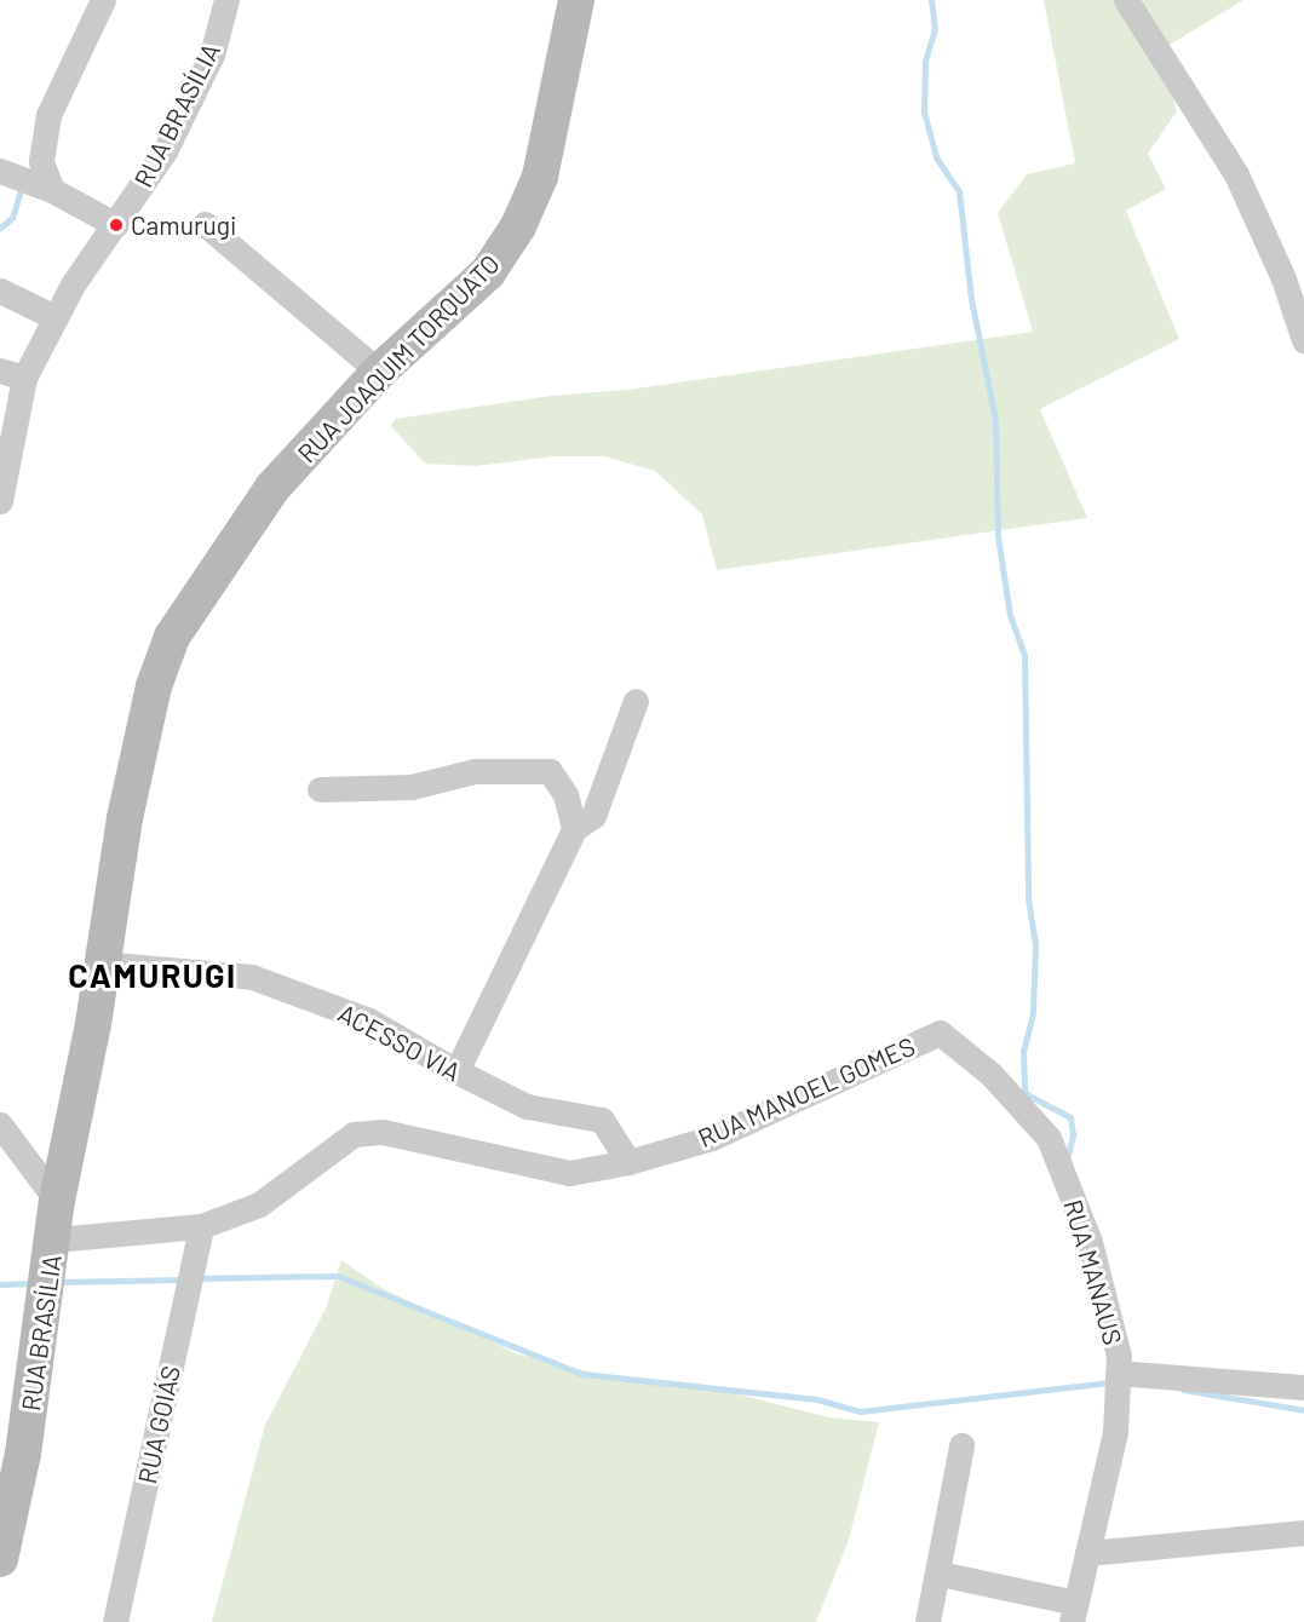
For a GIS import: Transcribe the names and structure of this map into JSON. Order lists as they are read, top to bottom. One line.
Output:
{"streets":{"street":["RUA BRASÍLIA","RUA JOAQUIM TORQUATO","ACESSO VIA","RUA MANOEL GOMES","RUA MANAUS","RUA GOIÁS"]},"crossings":[["RUA BRASÍLIA","RUA JOAQUIM TORQUATO"],["RUA BRASÍLIA","RUA MANOEL GOMES"],["RUA JOAQUIM TORQUATO","ACESSO VIA"],["ACESSO VIA","RUA MANOEL GOMES"],["RUA MANOEL GOMES","RUA MANAUS"],["RUA MANOEL GOMES","RUA GOIÁS"]],"districts":["CAMURUGI"],"places":["Camurugi"]}
